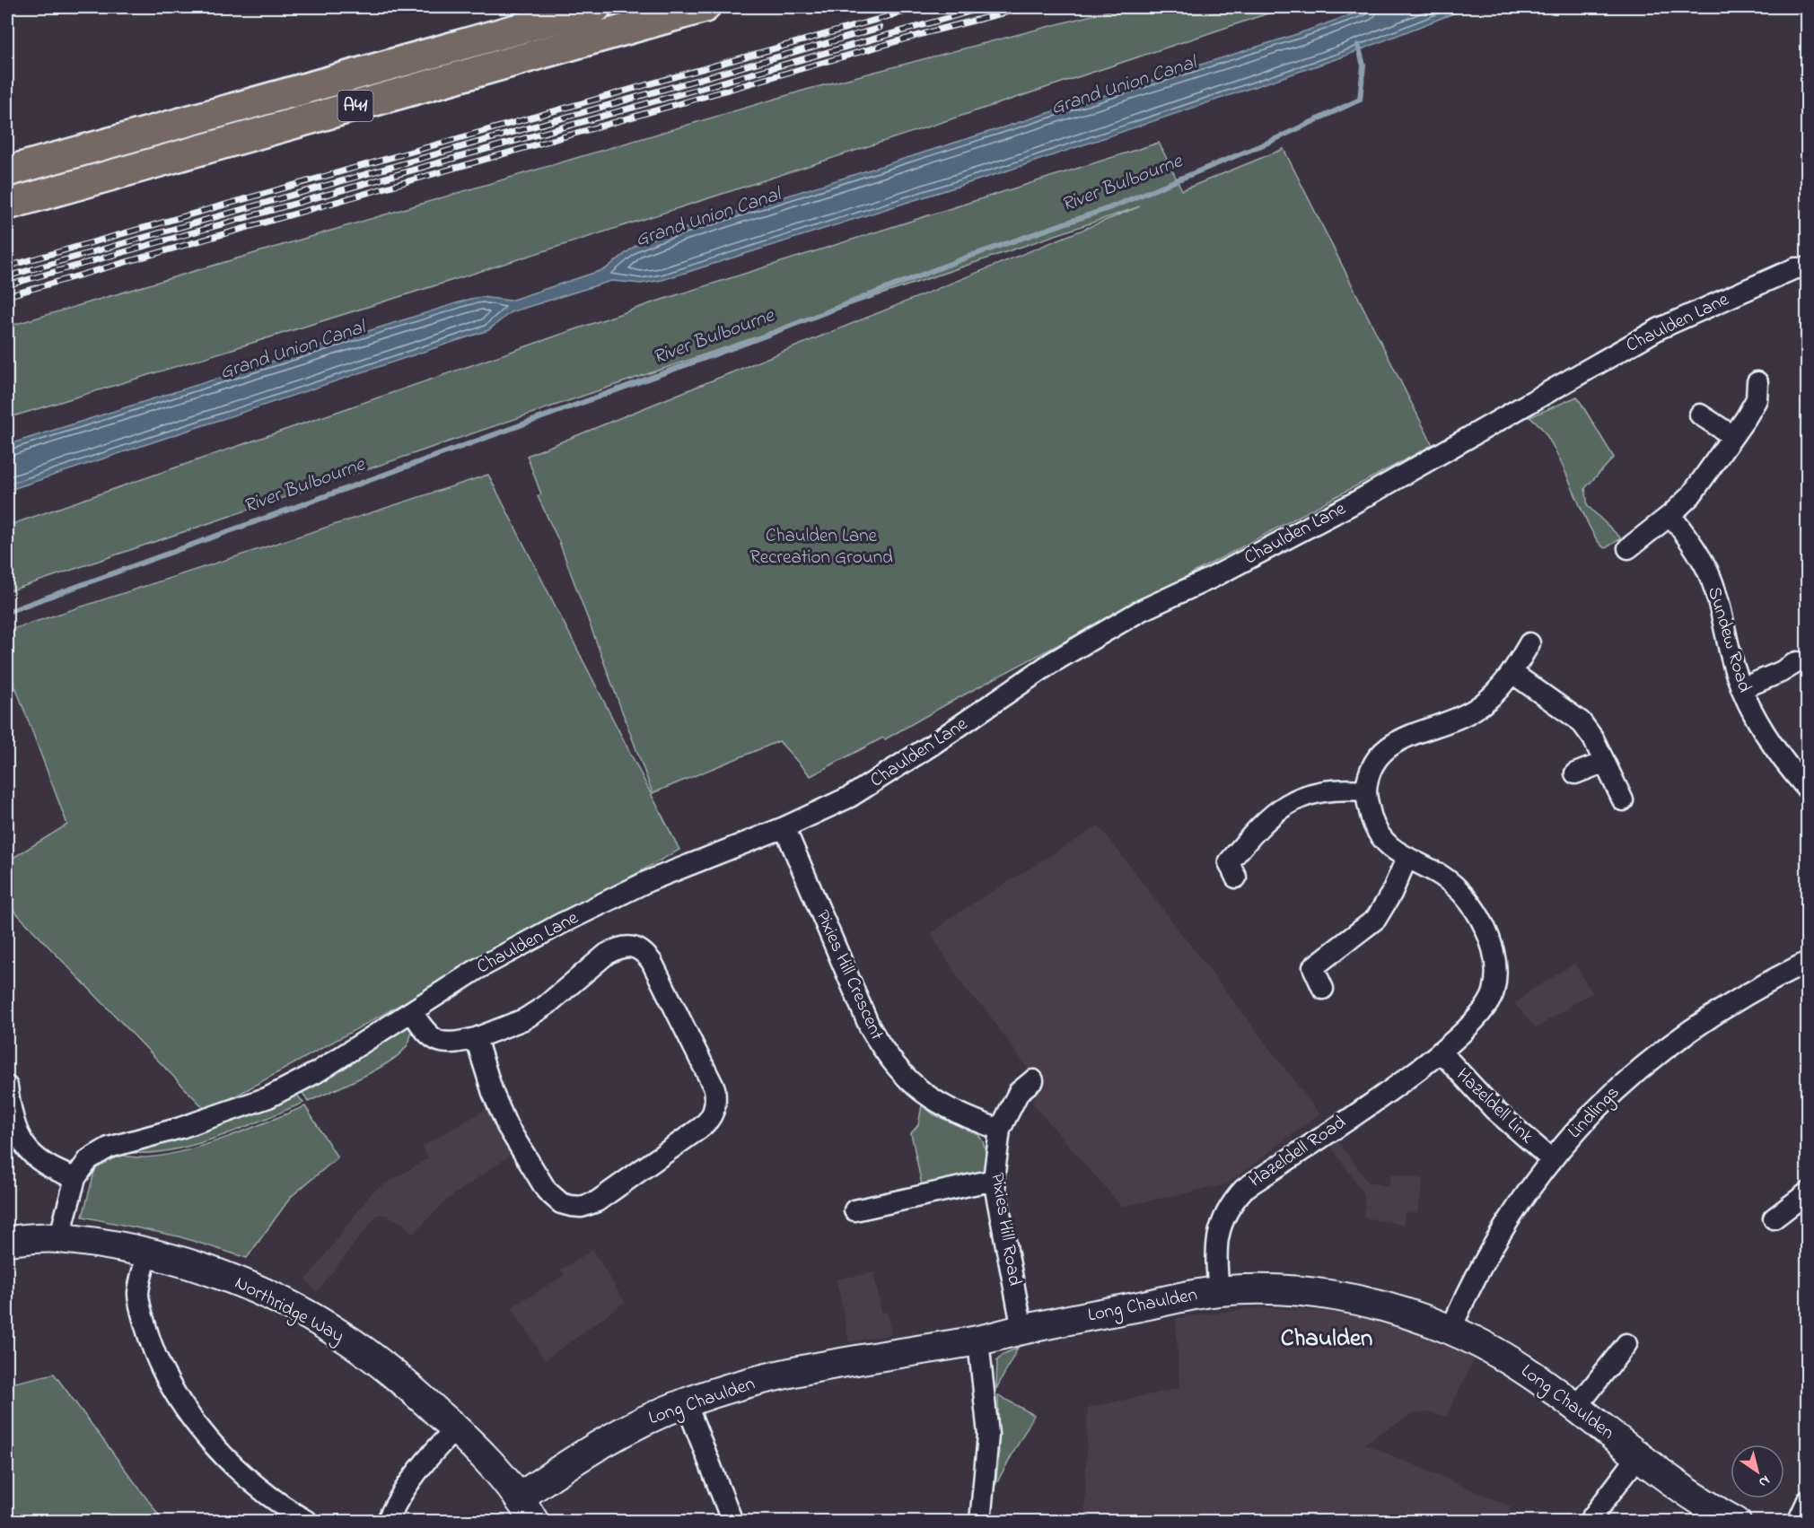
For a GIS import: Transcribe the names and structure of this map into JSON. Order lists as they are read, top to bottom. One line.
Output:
{"streets":{"highway":["A41"],"street":["Chaulden Lane","Sundew Road","Pixies Hill Crescent","Hazeldell Link","Lindlings","Hazeldell Road","Pixies Hill Road","Long Chaulden","Northridge Way"]},"crossings":[["Chaulden Lane","Pixies Hill Crescent"],["Chaulden Lane","Northridge Way"],["Pixies Hill Crescent","Pixies Hill Road"],["Hazeldell Link","Lindlings"],["Hazeldell Link","Hazeldell Road"],["Lindlings","Long Chaulden"],["Hazeldell Road","Long Chaulden"],["Pixies Hill Road","Long Chaulden"],["Long Chaulden","Northridge Way"]],"districts":["Chaulden"],"water":["Grand Union Canal","River Bulbourne"],"parks":["Chaulden Lane Recreation Ground"],"north":"bottom right"}
